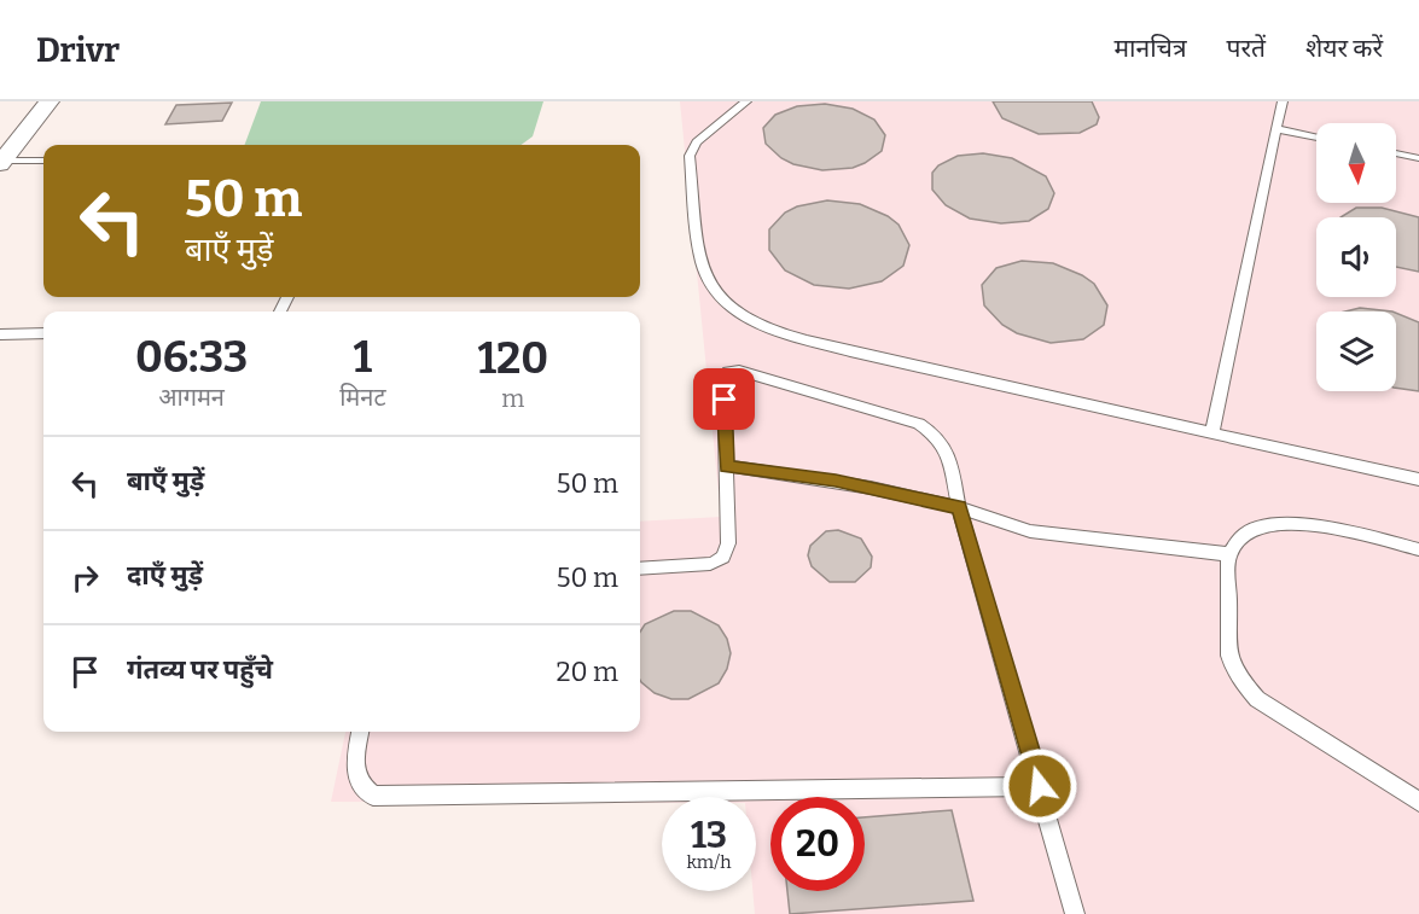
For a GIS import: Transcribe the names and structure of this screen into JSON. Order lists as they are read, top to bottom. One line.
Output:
{"north":"bottom","page":{"header":"Drivr","nav":["मानचित्र","परतें","शेयर करें"],"turn":["50 m","बाएँ मुड़ें"],"eta":["06:33","आगमन","1","मिनट","120","m"],"list":[{"name":"बाएँ मुड़ें","value":"50 m"},{"name":"दाएँ मुड़ें","value":"50 m"},{"name":"गंतव्य पर पहुँचे","value":"20 m"}],"speed":"13 km/h","limit":"20"}}
